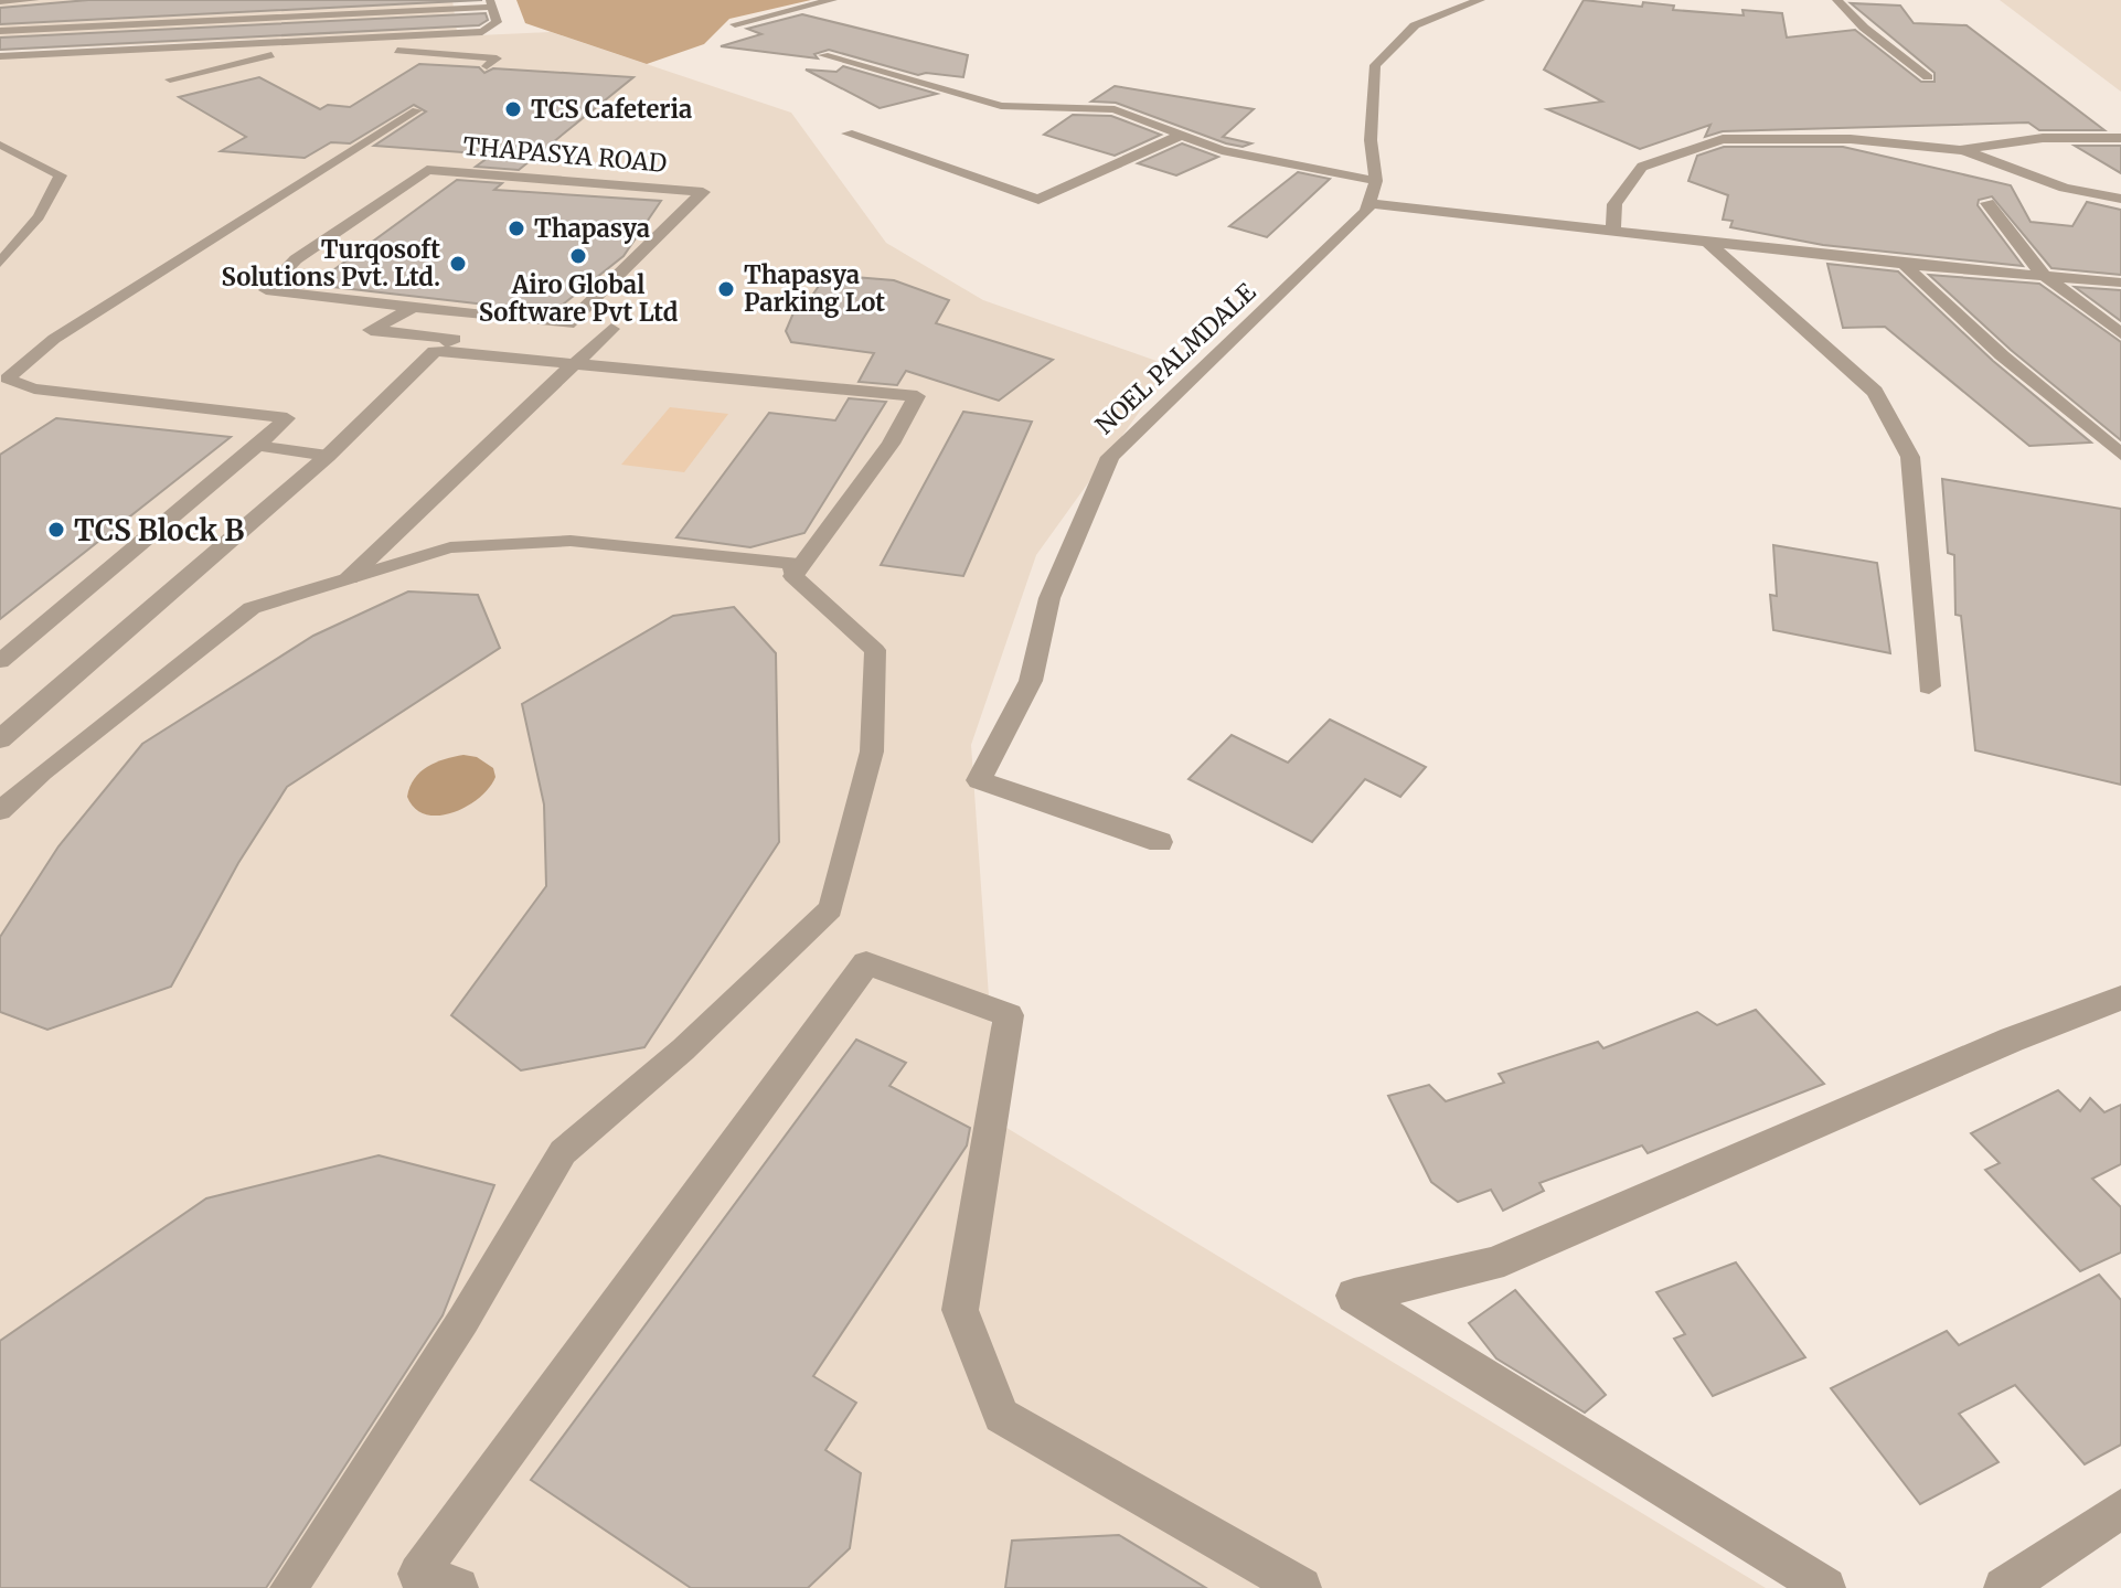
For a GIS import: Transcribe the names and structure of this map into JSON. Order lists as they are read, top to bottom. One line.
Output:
{"streets":{"street":["THAPASYA ROAD","NOEL PALMDALE"]},"places":["TCS Cafeteria","Thapasya","Airo Global Software Pvt Ltd","Turqosoft Solutions Pvt. Ltd.","Thapasya Parking Lot","TCS Block B"]}
